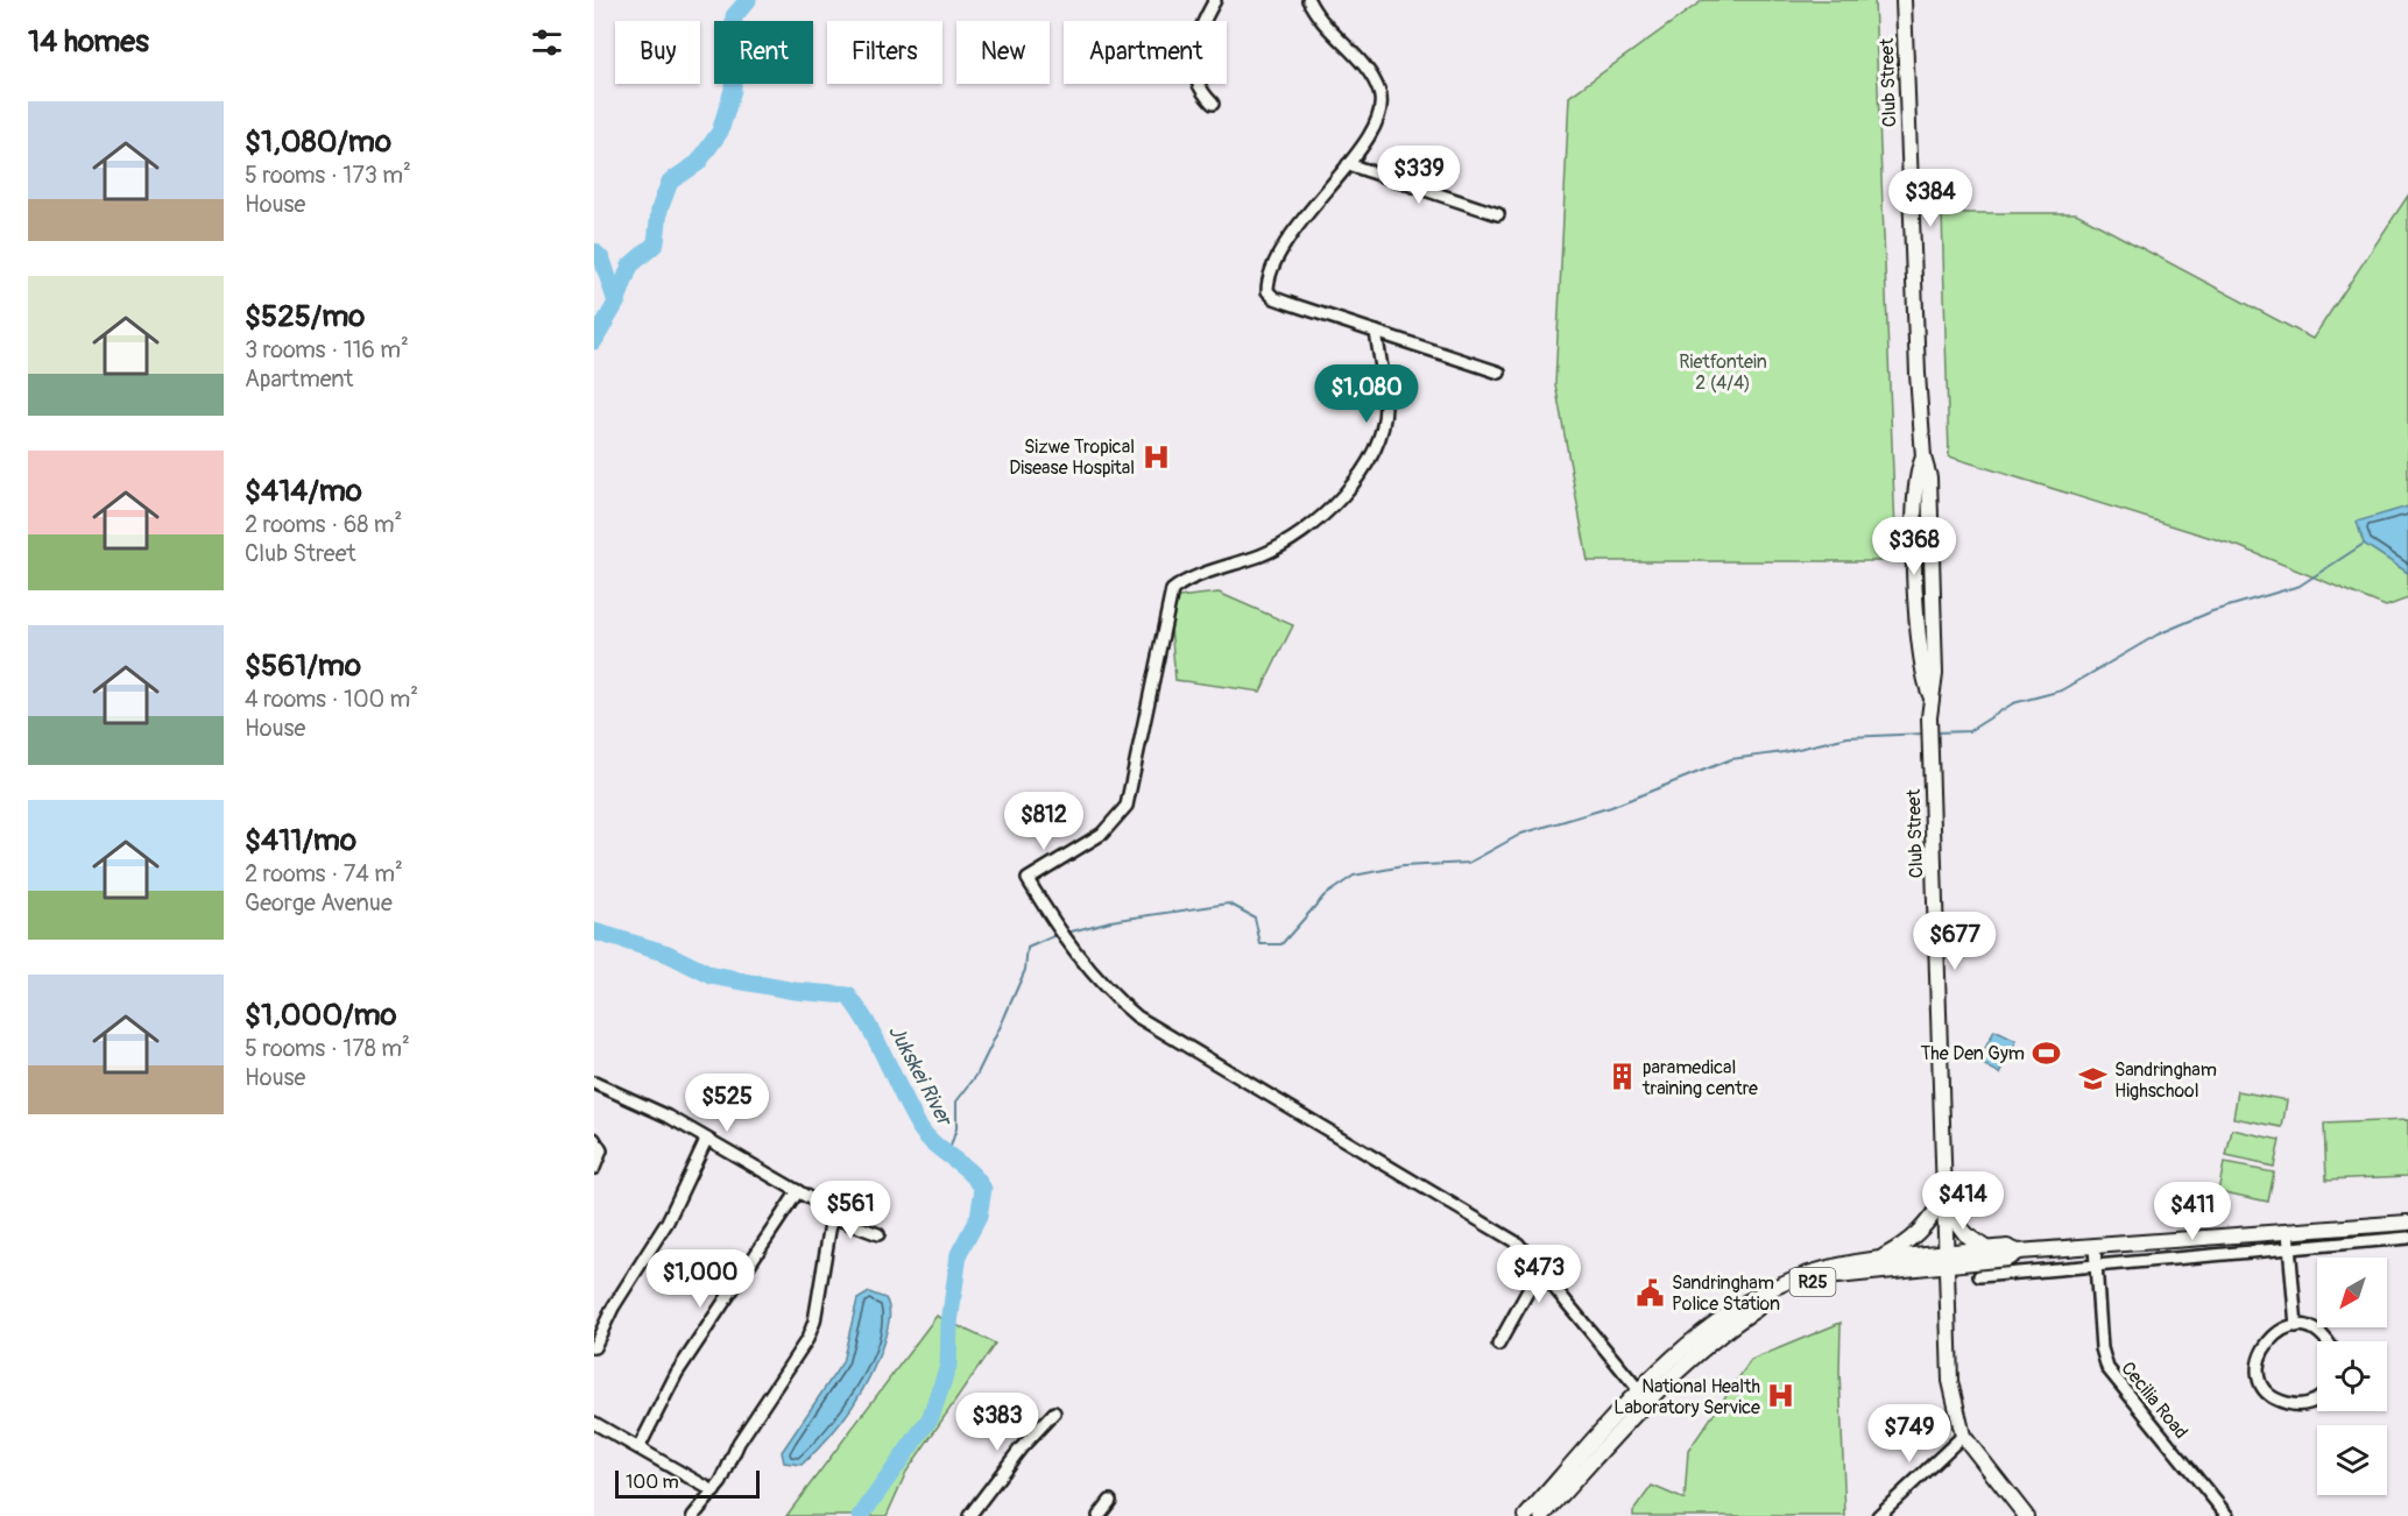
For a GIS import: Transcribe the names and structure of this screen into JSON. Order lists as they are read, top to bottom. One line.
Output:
{"streets":{"main road":["Club Street","R25"],"street":["Cecilia Road"]},"crossings":[["Club Street","R25"],["R25","Cecilia Road"]],"water":["Jukskei River"],"parks":["Rietfontein 2 (4/4)"],"places":{"hospital":["Sizwe Tropical Disease Hospital","National Health Laboratory Service"],"sports":["The Den Gym"],"building":["paramedical training centre"],"school or university":["Sandringham Highschool"],"public building":["Sandringham Police Station"]},"scale_bar":"100 m","north":"bottom left","page":{"heading":"14 homes","chip":["Buy","Rent","Filters","New","Apartment"],"list":[{"name":"$1,080/mo","note":"5 rooms · 173 m² · House"},{"name":"$525/mo","note":"3 rooms · 116 m² · Apartment"},{"name":"$414/mo","note":"2 rooms · 68 m² · Club Street"},{"name":"$561/mo","note":"4 rooms · 100 m² · House"},{"name":"$411/mo","note":"2 rooms · 74 m² · George Avenue"},{"name":"$1,000/mo","note":"5 rooms · 178 m² · House"}],"price":["$339","$384","$1,080","$368","$812","$677","$525","$414","$561","$411","$473","$1,000","$383","$749"],"scale":"100 m"}}
